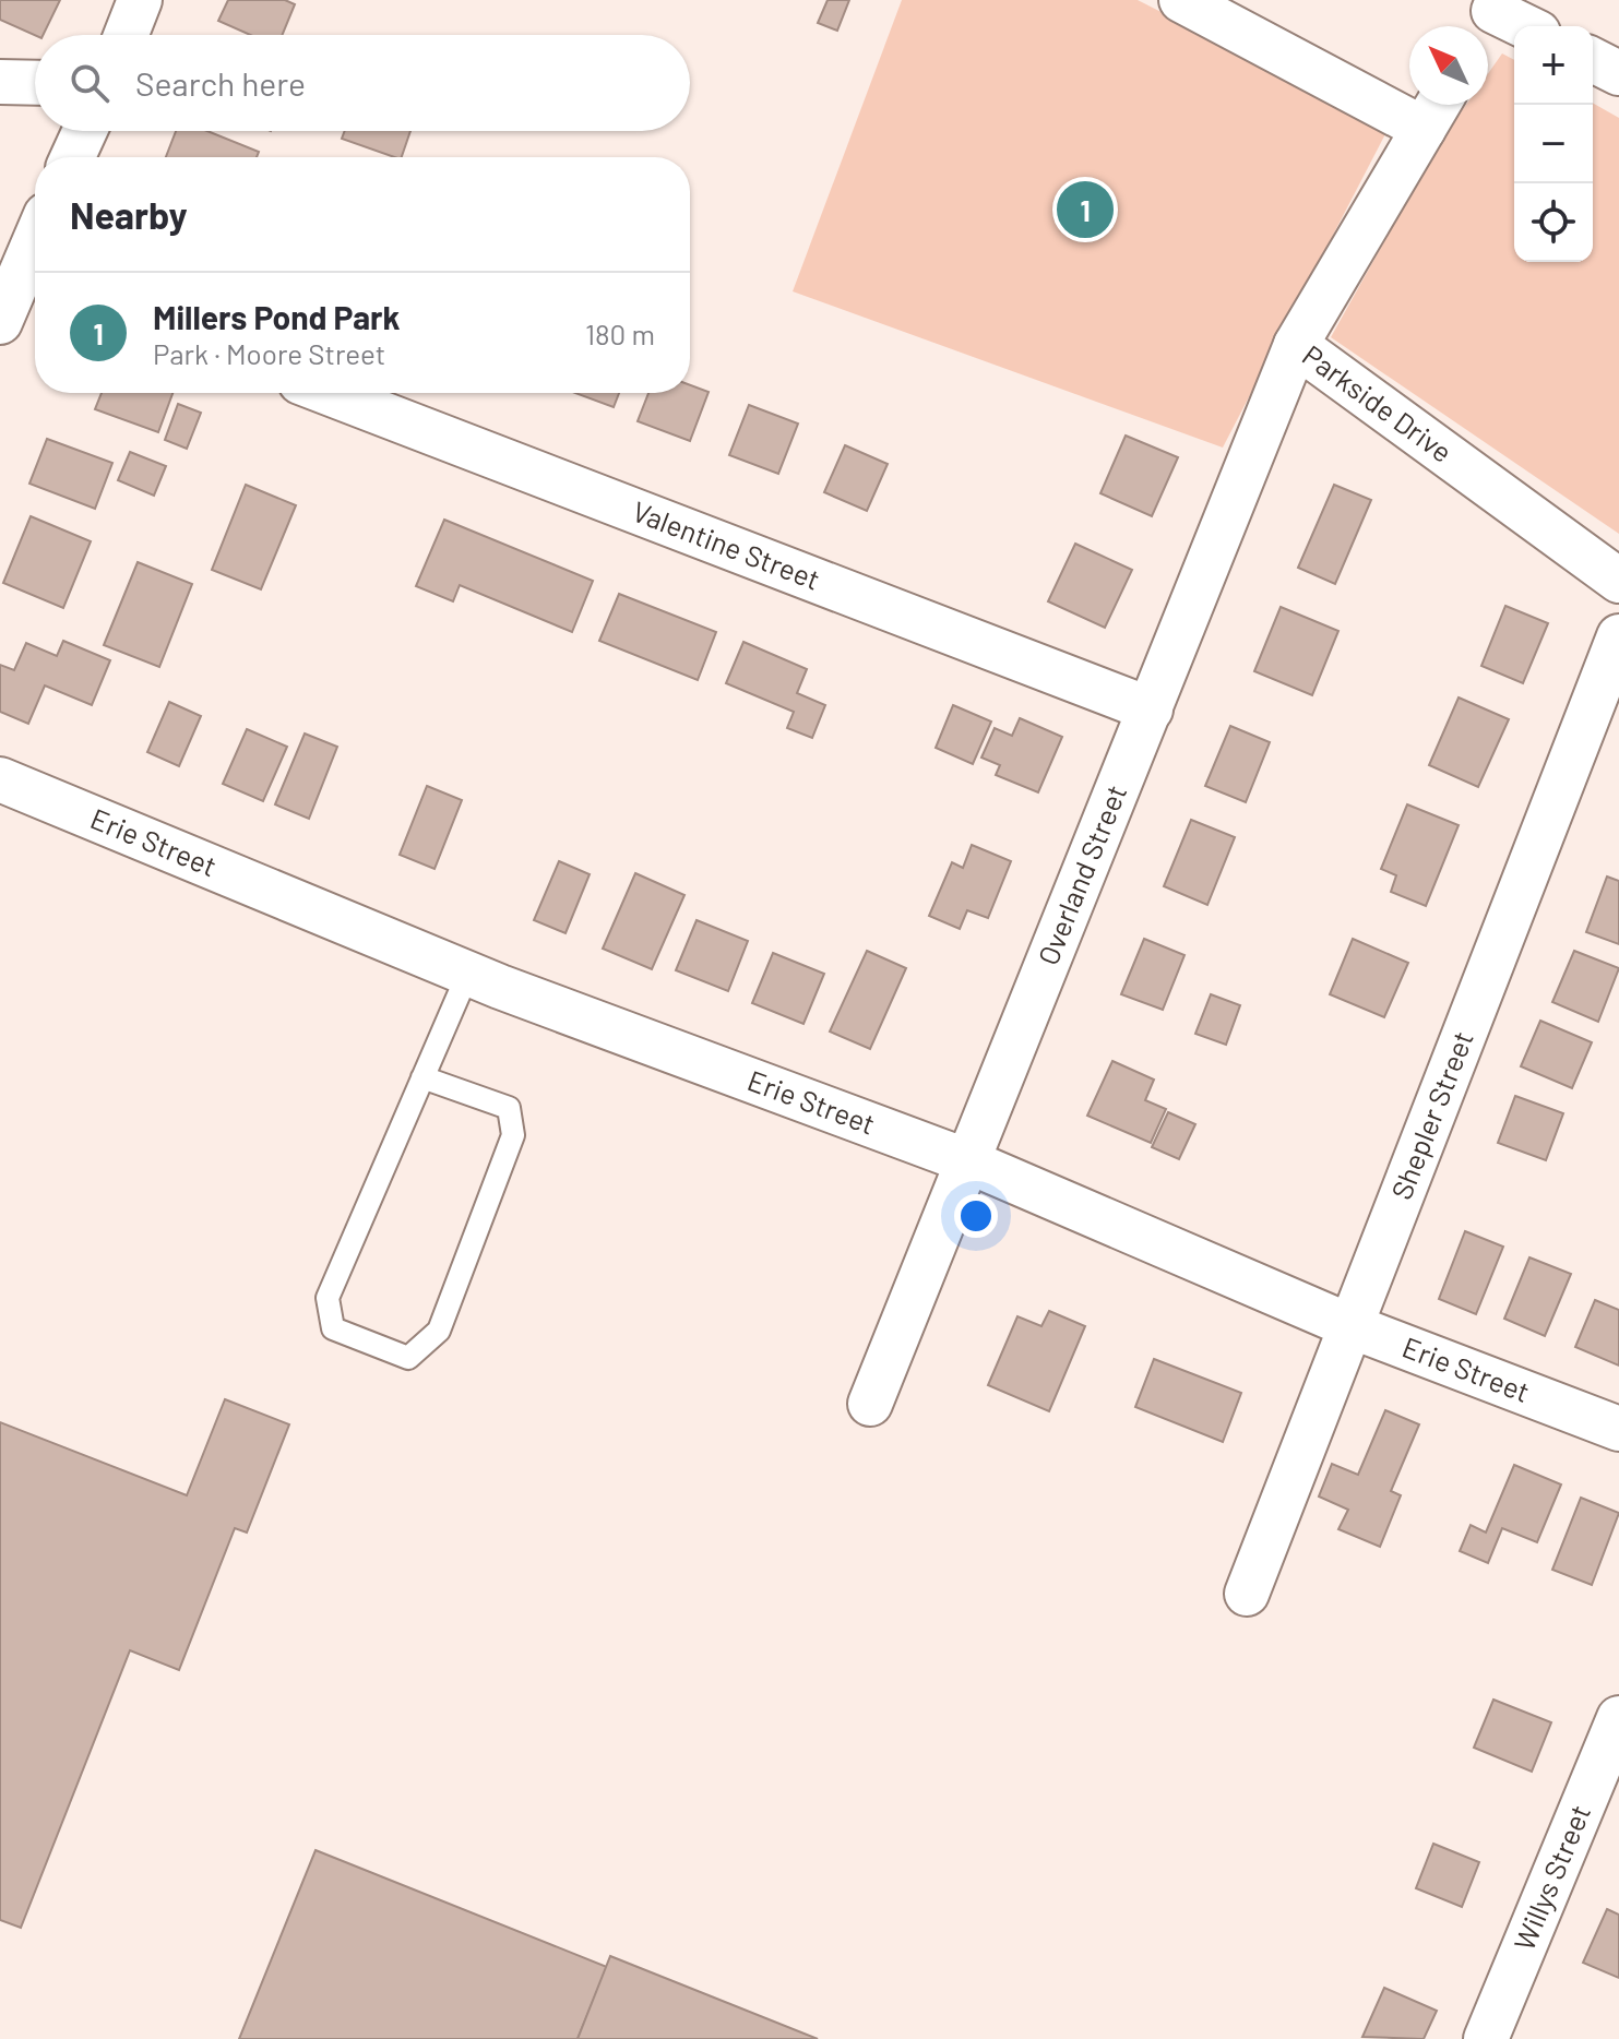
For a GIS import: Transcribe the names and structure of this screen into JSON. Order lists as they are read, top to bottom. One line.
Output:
{"streets":{"street":["Parkside Drive","Valentine Street","Erie Street","Overland Street","Shepler Street","Willys Street"]},"crossings":[["Parkside Drive","Overland Street"],["Valentine Street","Overland Street"],["Erie Street","Overland Street"],["Erie Street","Shepler Street"]],"north":"top left","page":{"map_buttons":["+","−"],"search":"Search here","heading":"Nearby","pins":"1","list":[{"mark":"1","name":"Millers Pond Park","note":"Park · Moore Street","value":"180 m"}]}}
